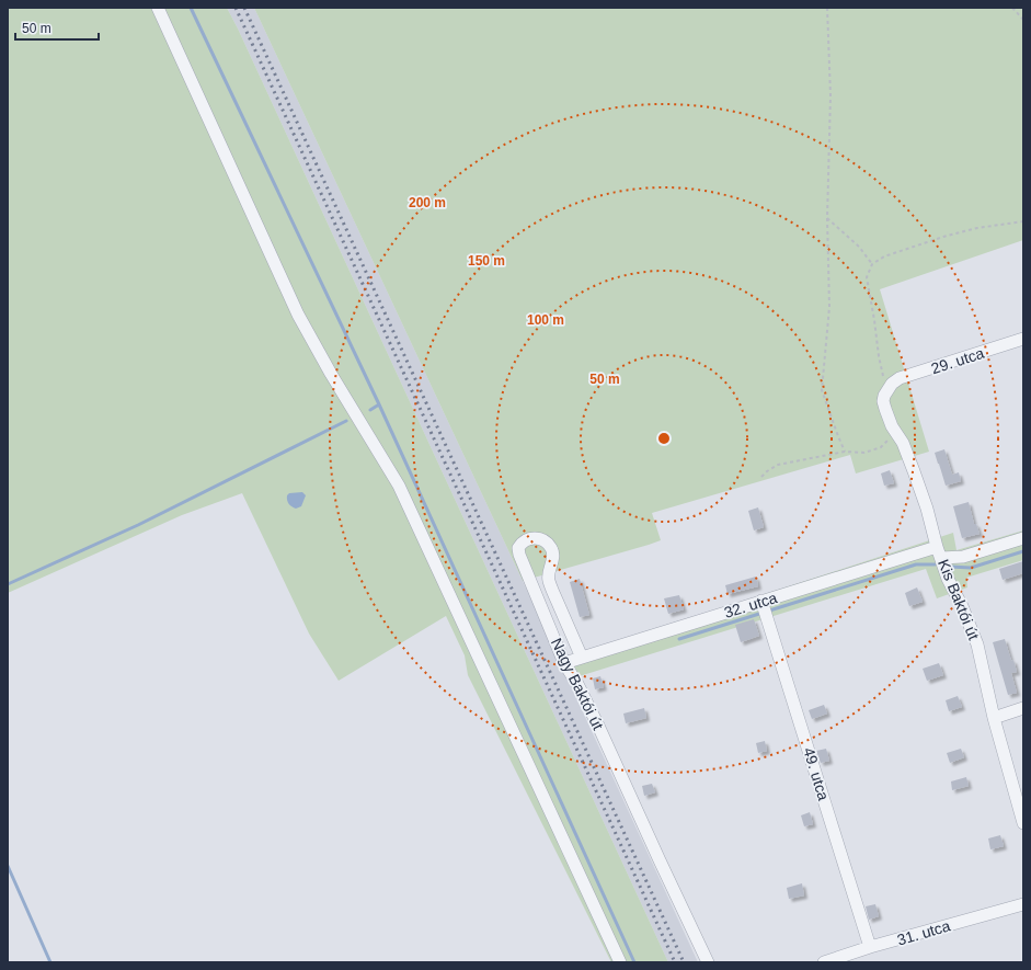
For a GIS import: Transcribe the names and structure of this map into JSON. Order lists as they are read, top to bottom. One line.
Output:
{"streets":{"street":["29. utca","Kis Baktói út","32. utca","Nagy Baktói út","49. utca","31. utca"]},"crossings":[["29. utca","Kis Baktói út"],["Kis Baktói út","32. utca"],["32. utca","Nagy Baktói út"],["32. utca","49. utca"],["49. utca","31. utca"]],"scale_bar":"50 m","rings":["200 m","150 m","100 m","50 m"]}
